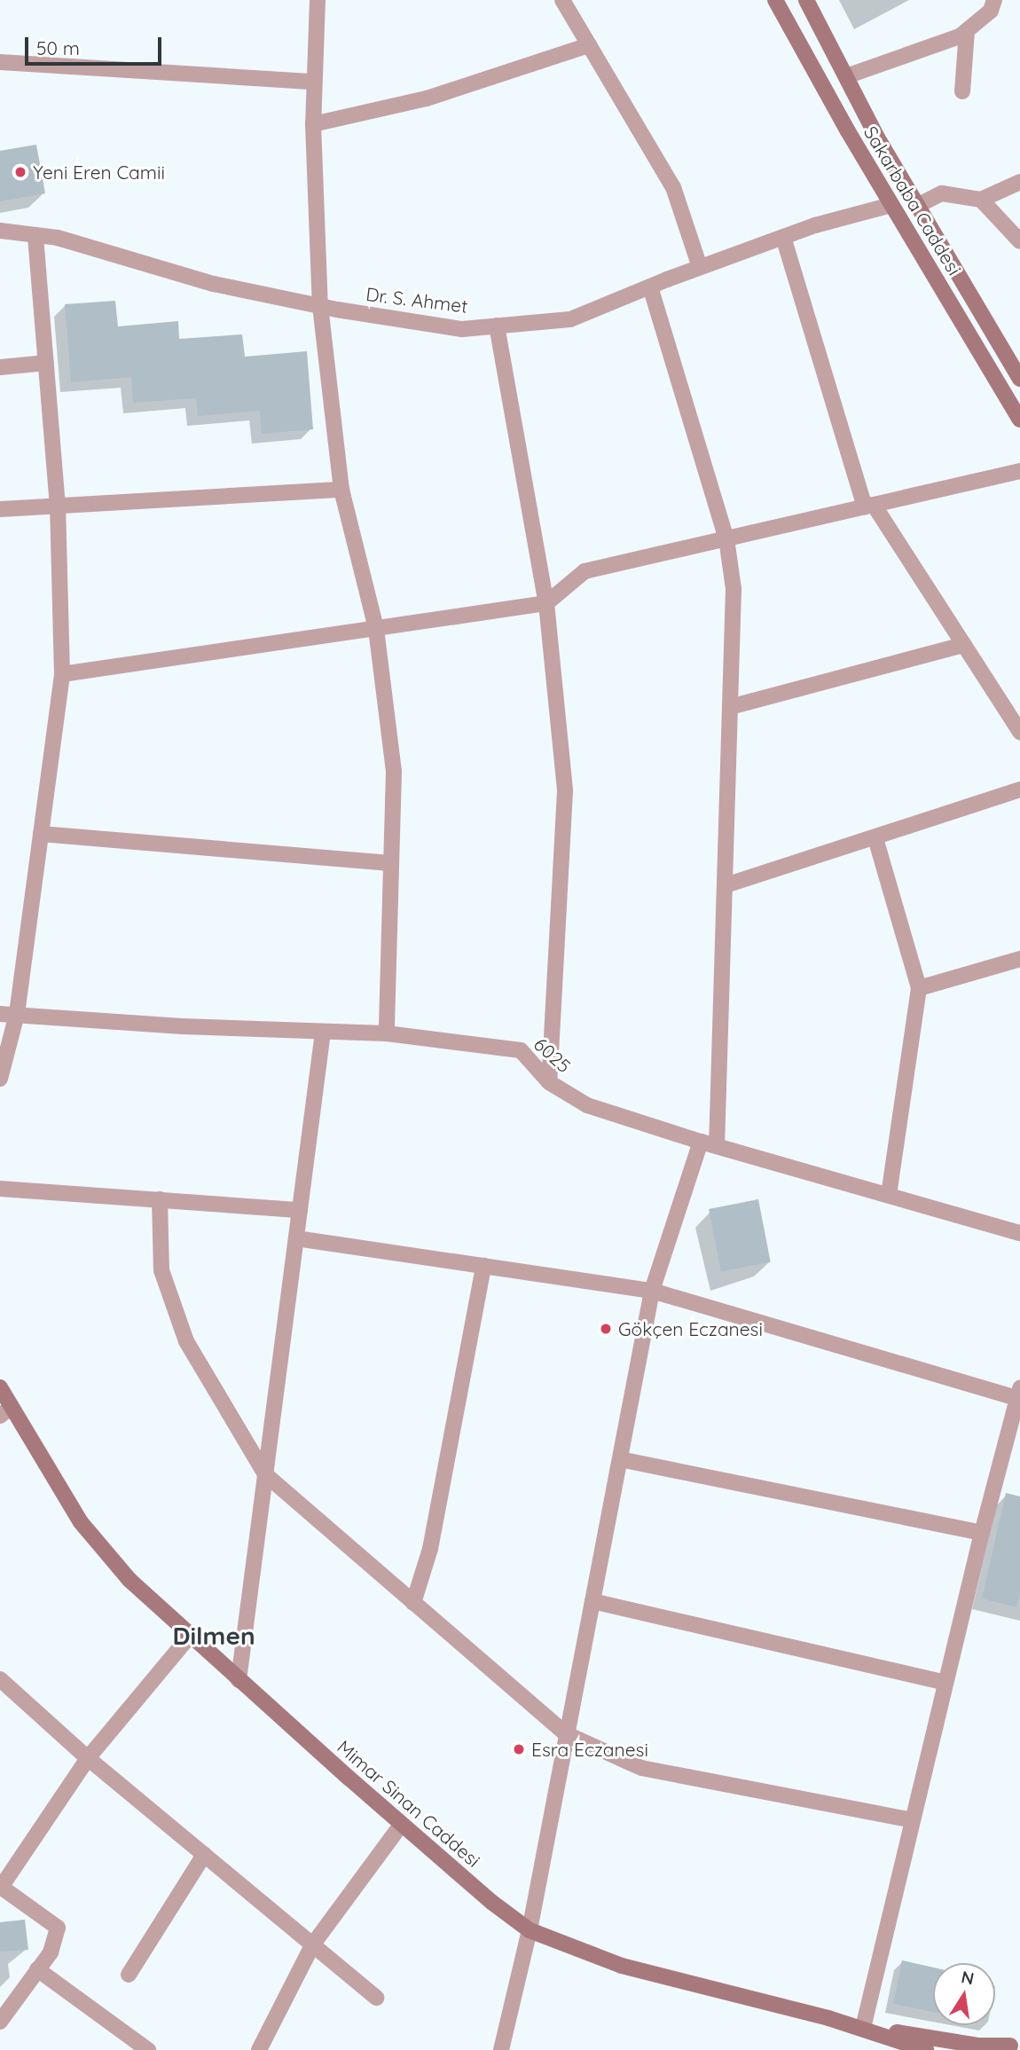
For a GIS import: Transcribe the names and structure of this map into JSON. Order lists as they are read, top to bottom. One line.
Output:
{"streets":{"street":["Sakarbaba Caddesi","Dr. S. Ahmet","6025","Mimar Sinan Caddesi"]},"crossings":[["Sakarbaba Caddesi","Dr. S. Ahmet"]],"districts":["Dilmen"],"places":["Yeni Eren Camii","Gökçen Eczanesi","Esra Eczanesi"],"scale_bar":"50 m","north":"top"}
